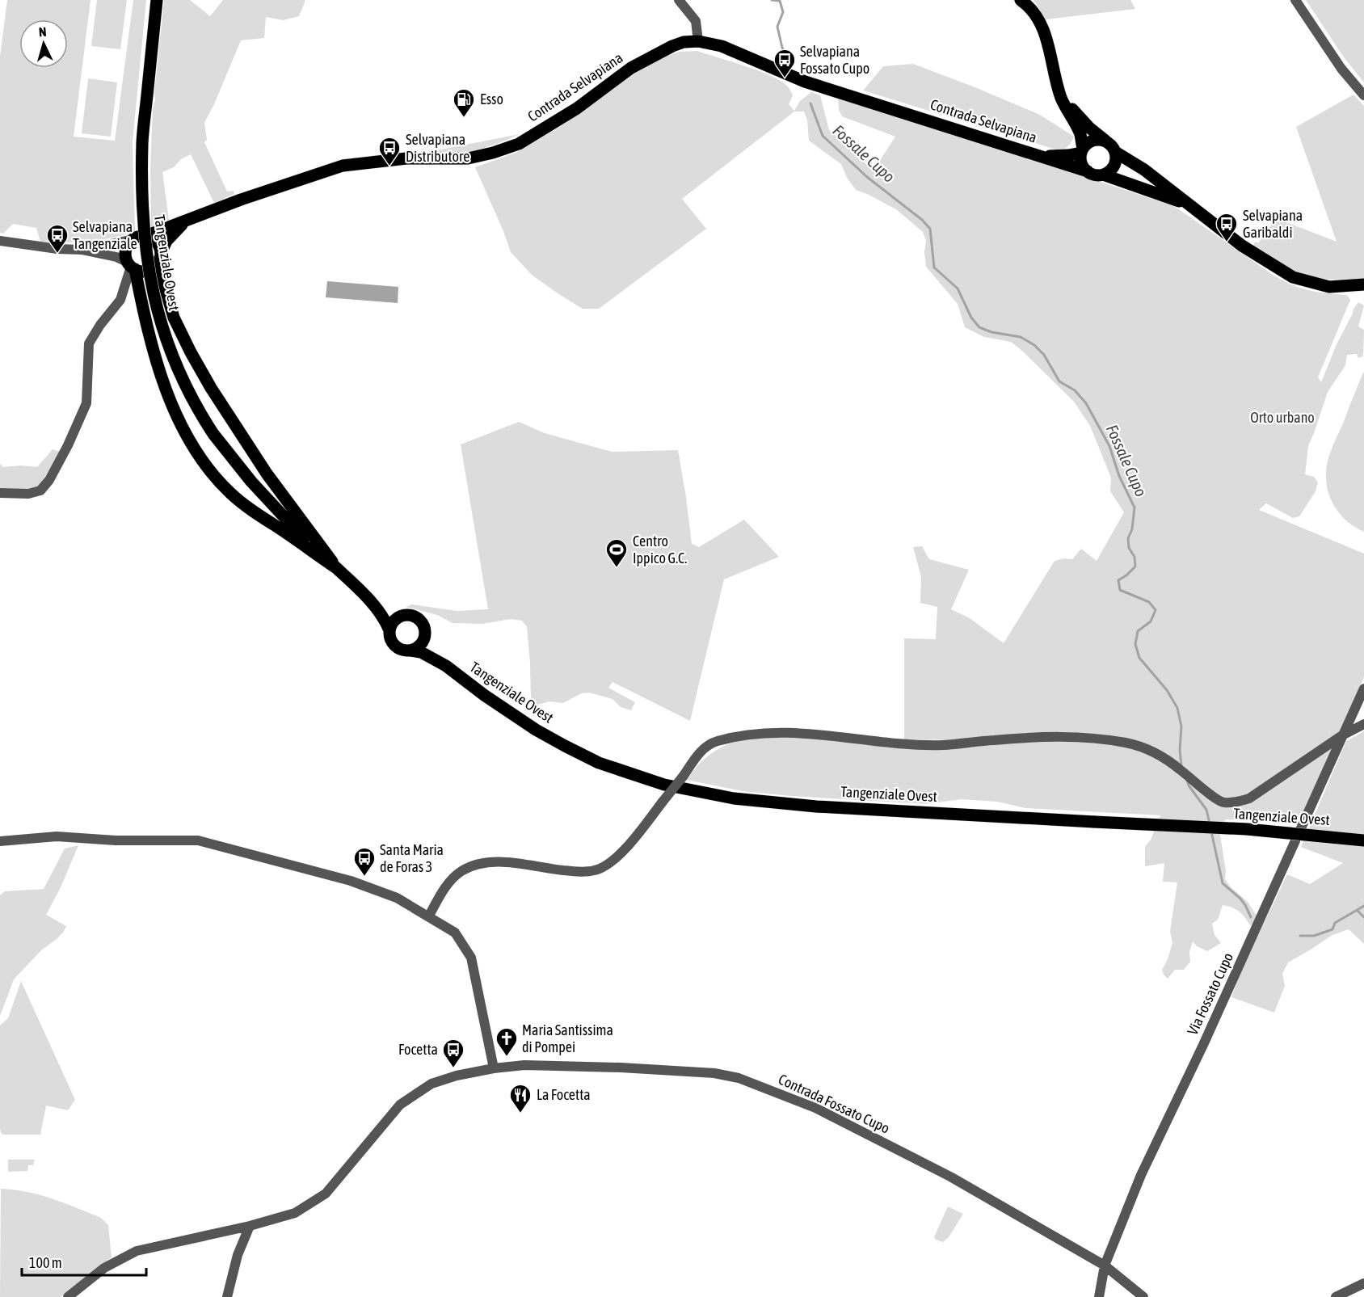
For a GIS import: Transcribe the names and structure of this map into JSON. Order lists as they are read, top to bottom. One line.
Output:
{"streets":{"main road":["Contrada Selvapiana","Tangenziale Ovest"],"street":["Via Fossato Cupo","Contrada Fossato Cupo"]},"crossings":[["Via Fossato Cupo","Contrada Fossato Cupo"]],"water":["Fossale Cupo"],"parks":["Orto urbano"],"places":{"bus stop":["Selvapiana Fossato Cupo","Selvapiana Distributore","Selvapiana Garibaldi","Selvapiana Tangenziale","Santa Maria de Foras 3","Focetta"],"fuel station":["Esso"],"sports":["Centro Ippico G.C."],"church":["Maria Santissima di Pompei"],"restaurant":["La Focetta"]},"scale_bar":"100 m","north":"top"}
